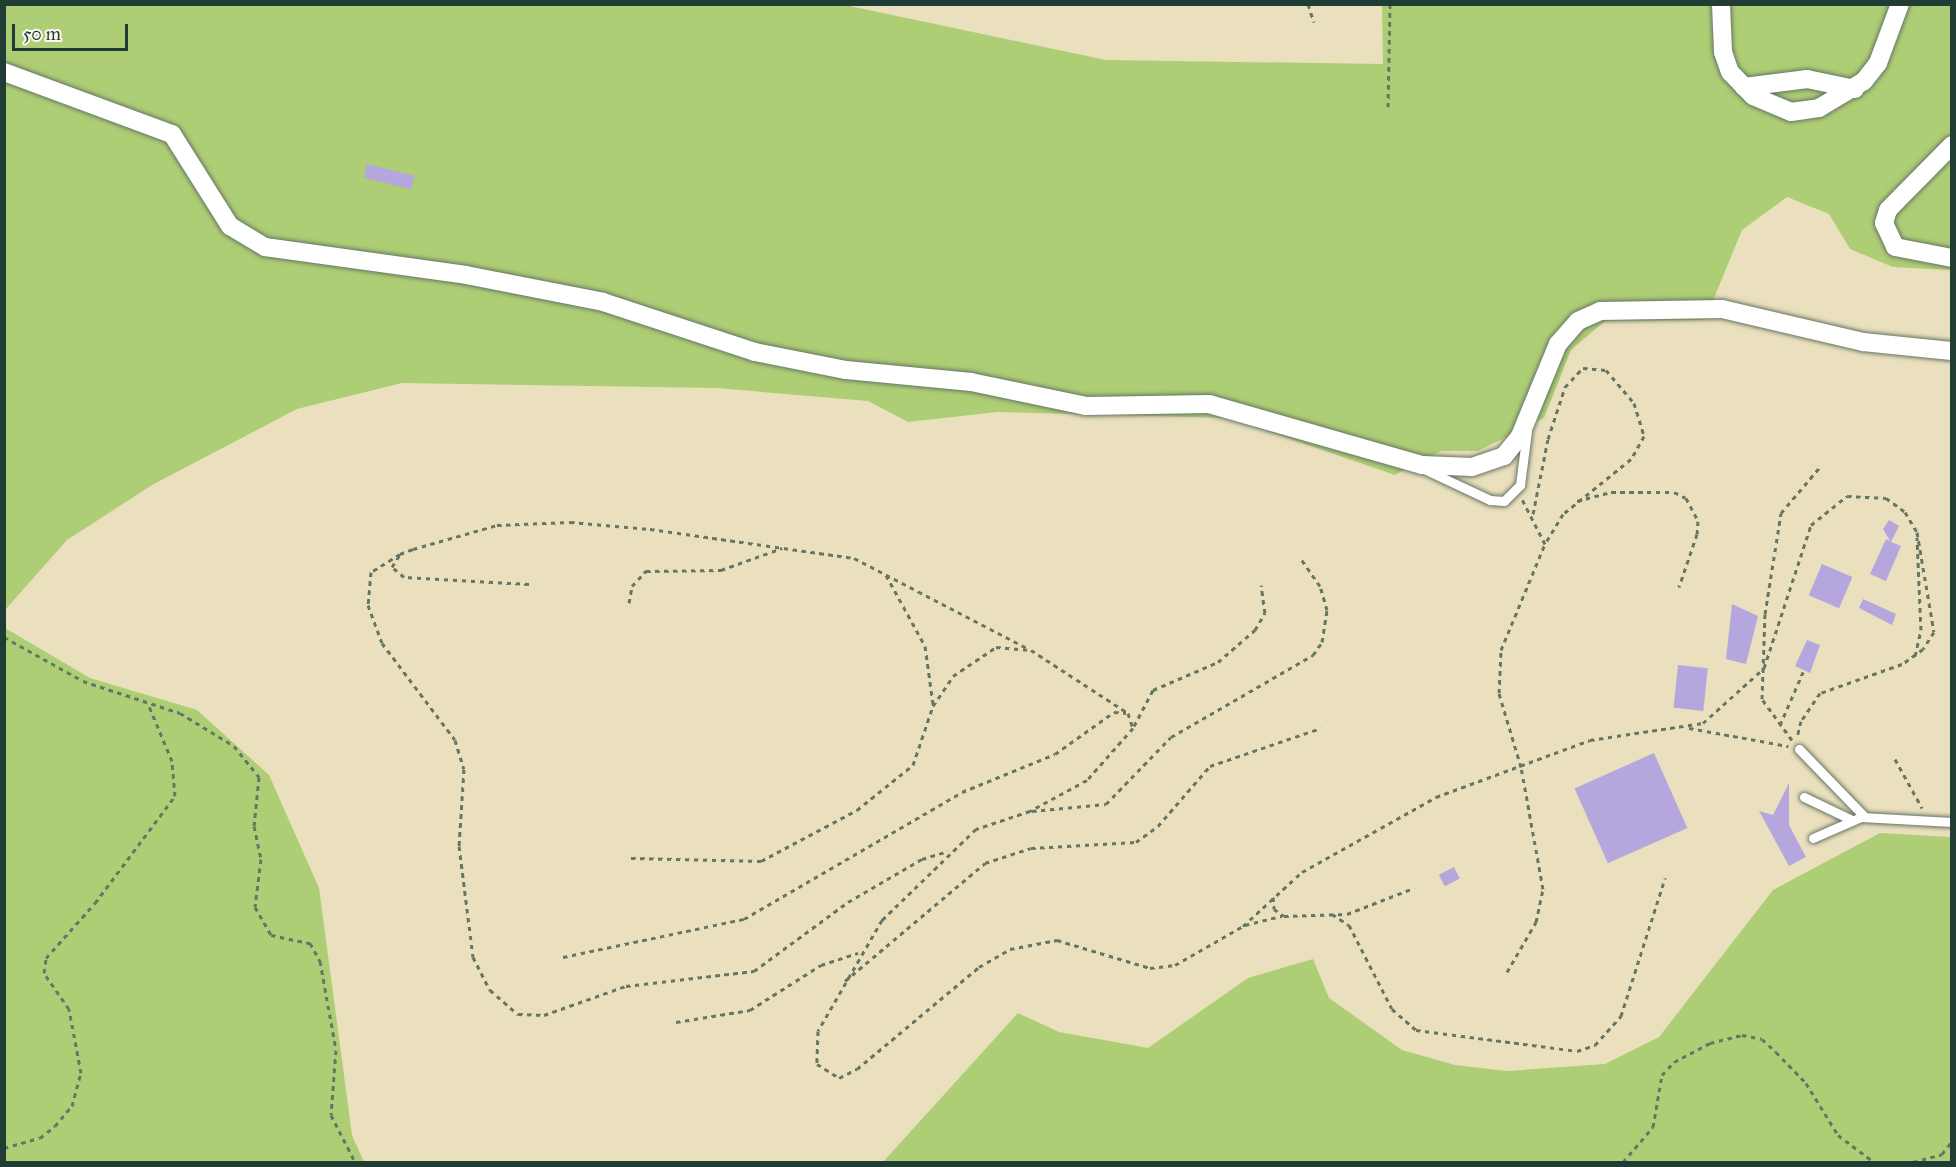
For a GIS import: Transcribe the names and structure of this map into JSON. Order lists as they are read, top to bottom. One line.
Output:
{"scale_bar":"50 m"}
